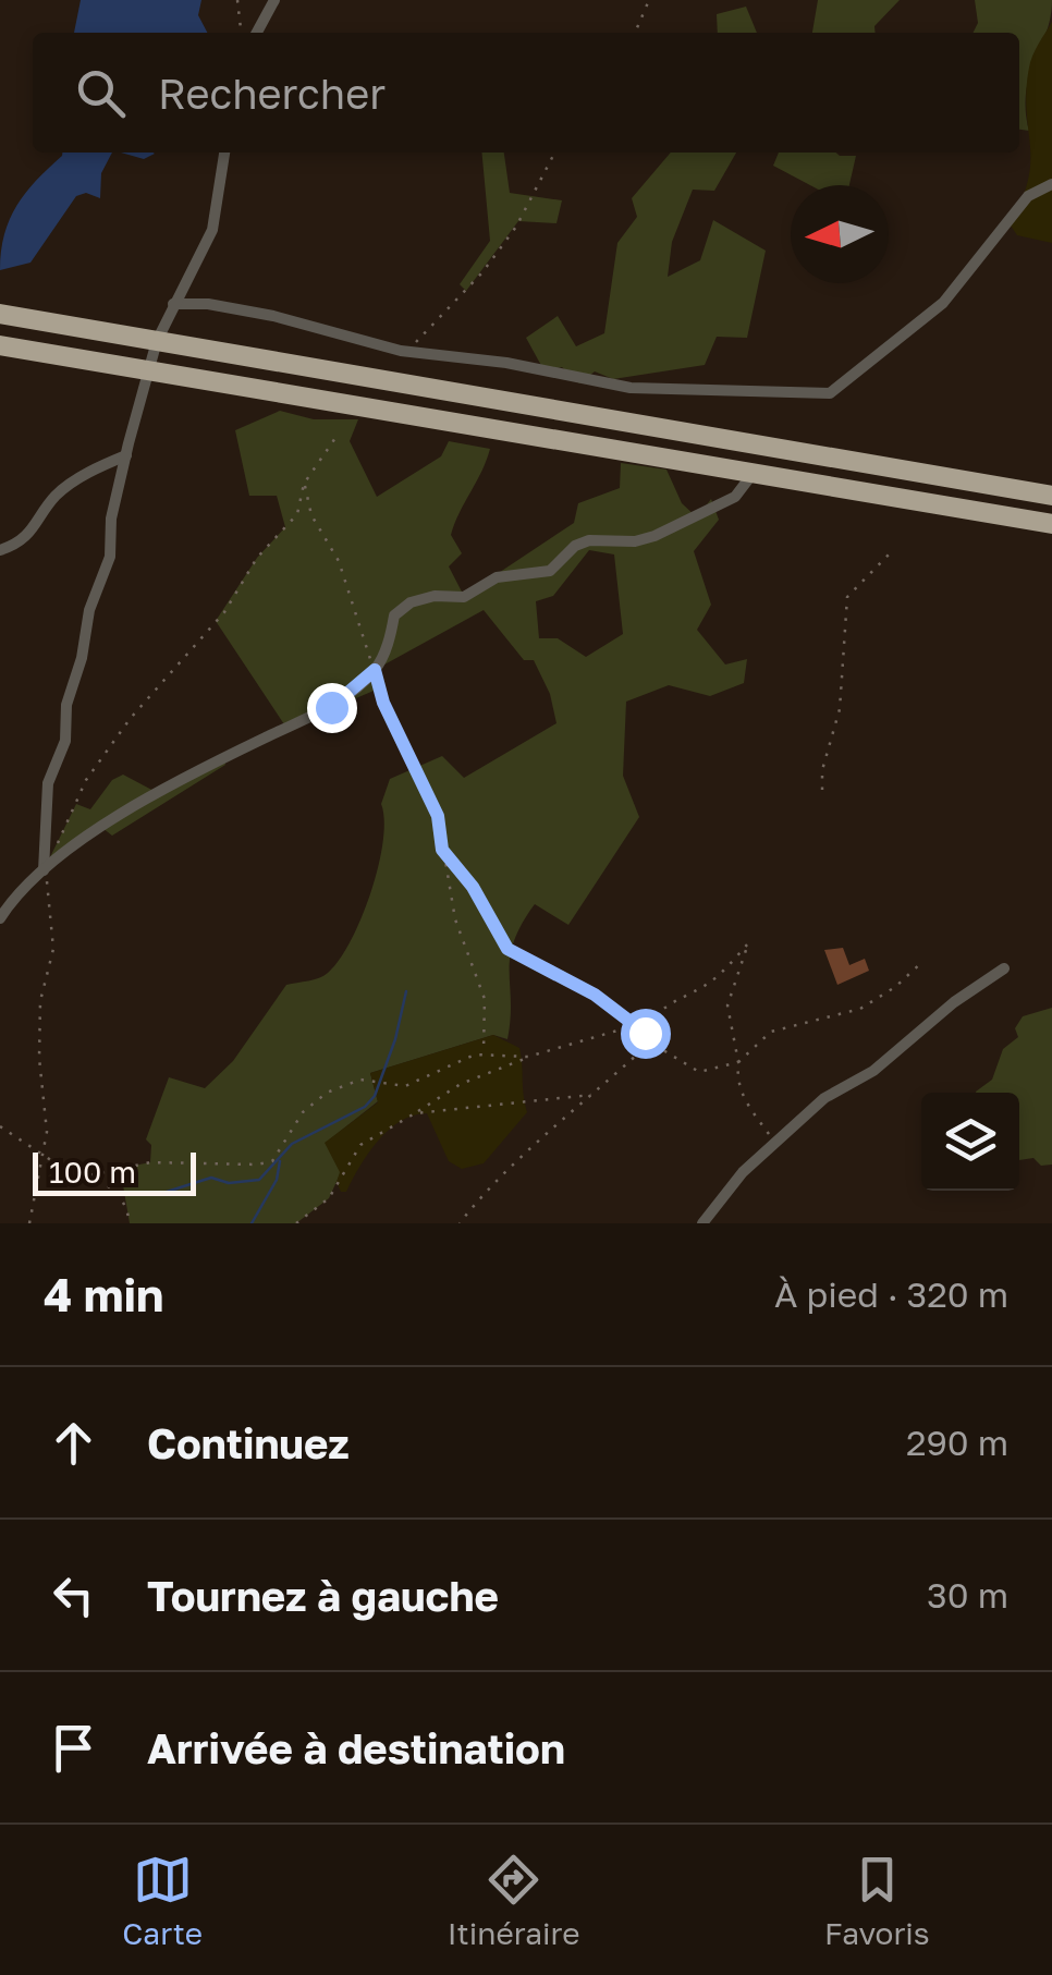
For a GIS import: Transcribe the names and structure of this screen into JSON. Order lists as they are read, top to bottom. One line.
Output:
{"scale_bar":"100 m","north":"left","page":{"search":"Rechercher","scale":"100 m","heading":["4 min","À pied · 320 m"],"list":[["Continuez","290 m"],["Tournez à gauche","30 m"],"Arrivée à destination"],"nav":["Carte","Itinéraire","Favoris"]}}
